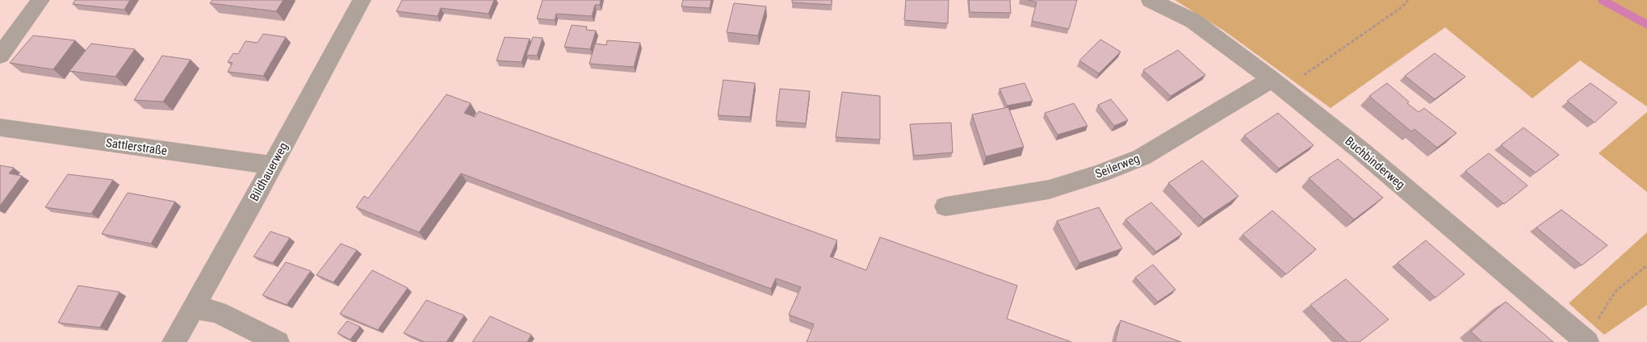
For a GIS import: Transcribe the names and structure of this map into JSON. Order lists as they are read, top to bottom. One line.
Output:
{"streets":{"street":["Sattlerstraße","Buchbinderweg","Seilerweg","Bildhauerweg"]},"crossings":[["Sattlerstraße","Bildhauerweg"],["Buchbinderweg","Seilerweg"]]}
